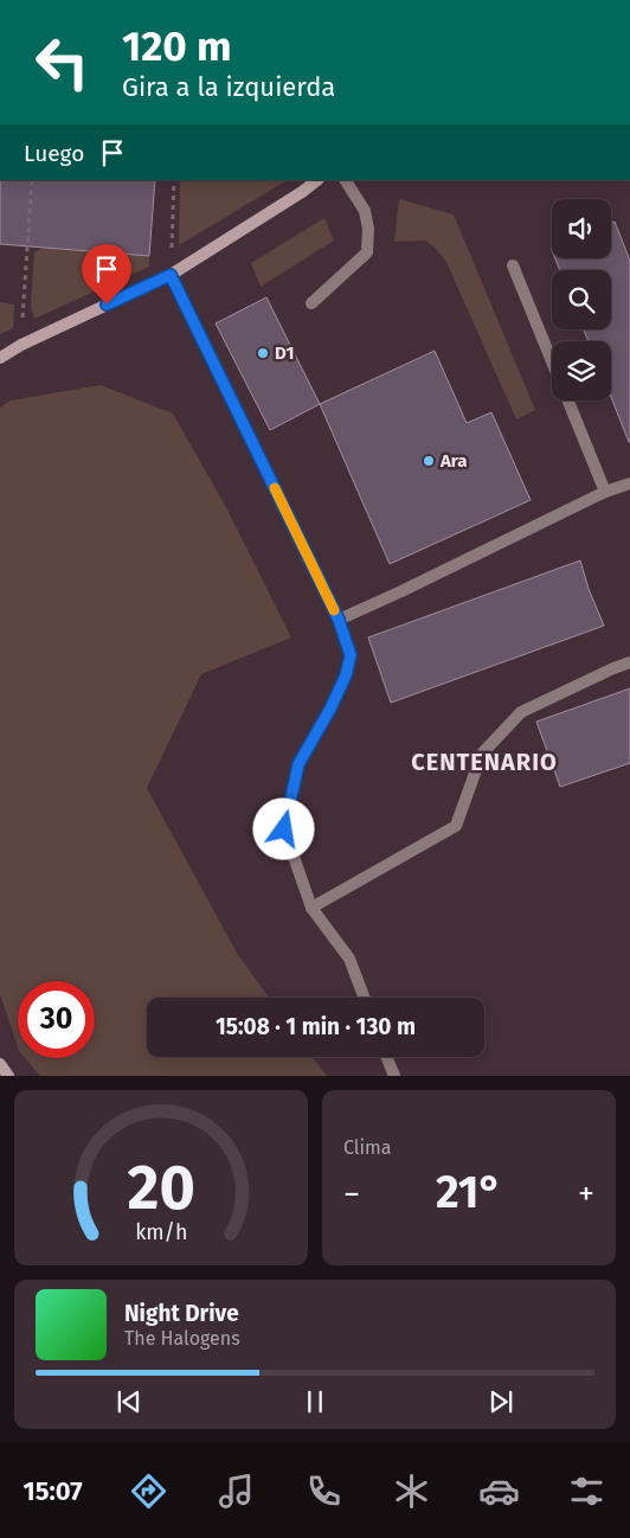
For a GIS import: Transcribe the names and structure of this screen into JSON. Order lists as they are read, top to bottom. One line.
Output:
{"districts":["CENTENARIO"],"places":["D1","Ara"],"page":{"turn":["120 m","Gira a la izquierda"],"then":"Luego","limit":"30","trip":"15:08 · 1 min · 130 m","tile":"Clima","heat":["−","21°","+"],"song":["Night Drive","The Halogens"],"tabs":"15:07","gauge":["20","km/h"]}}
